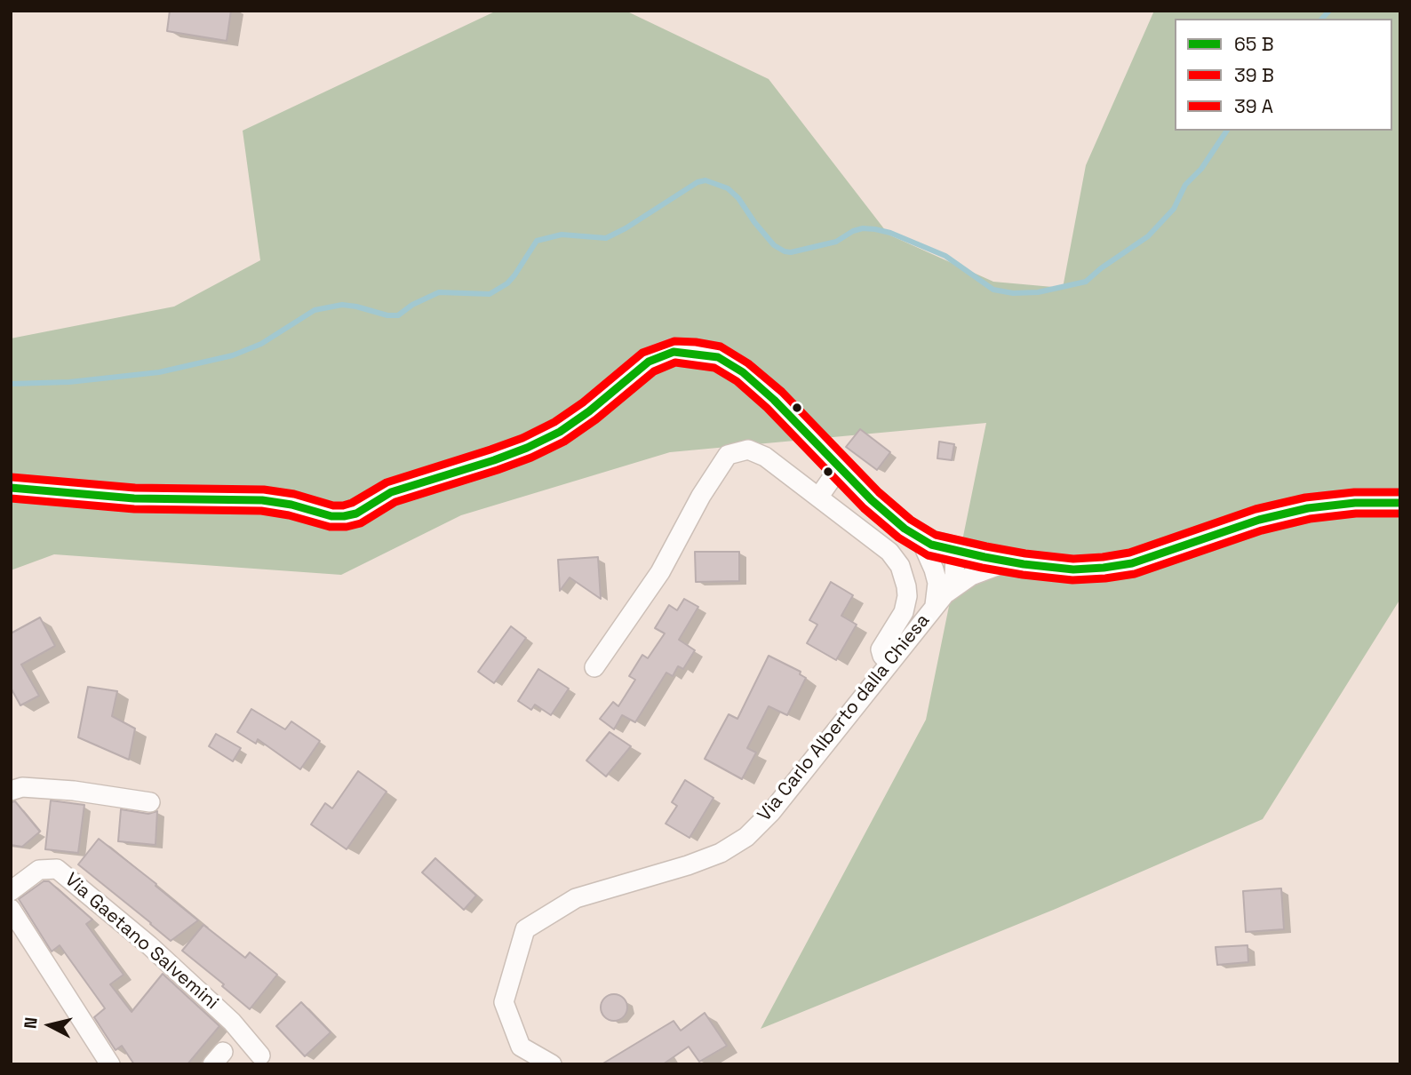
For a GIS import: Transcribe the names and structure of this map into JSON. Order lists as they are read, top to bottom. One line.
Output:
{"streets":{"street":["Via Carlo Alberto dalla Chiesa","Via Gaetano Salvemini"]},"legend":["65 B","39 B","39 A"],"north":"left"}
